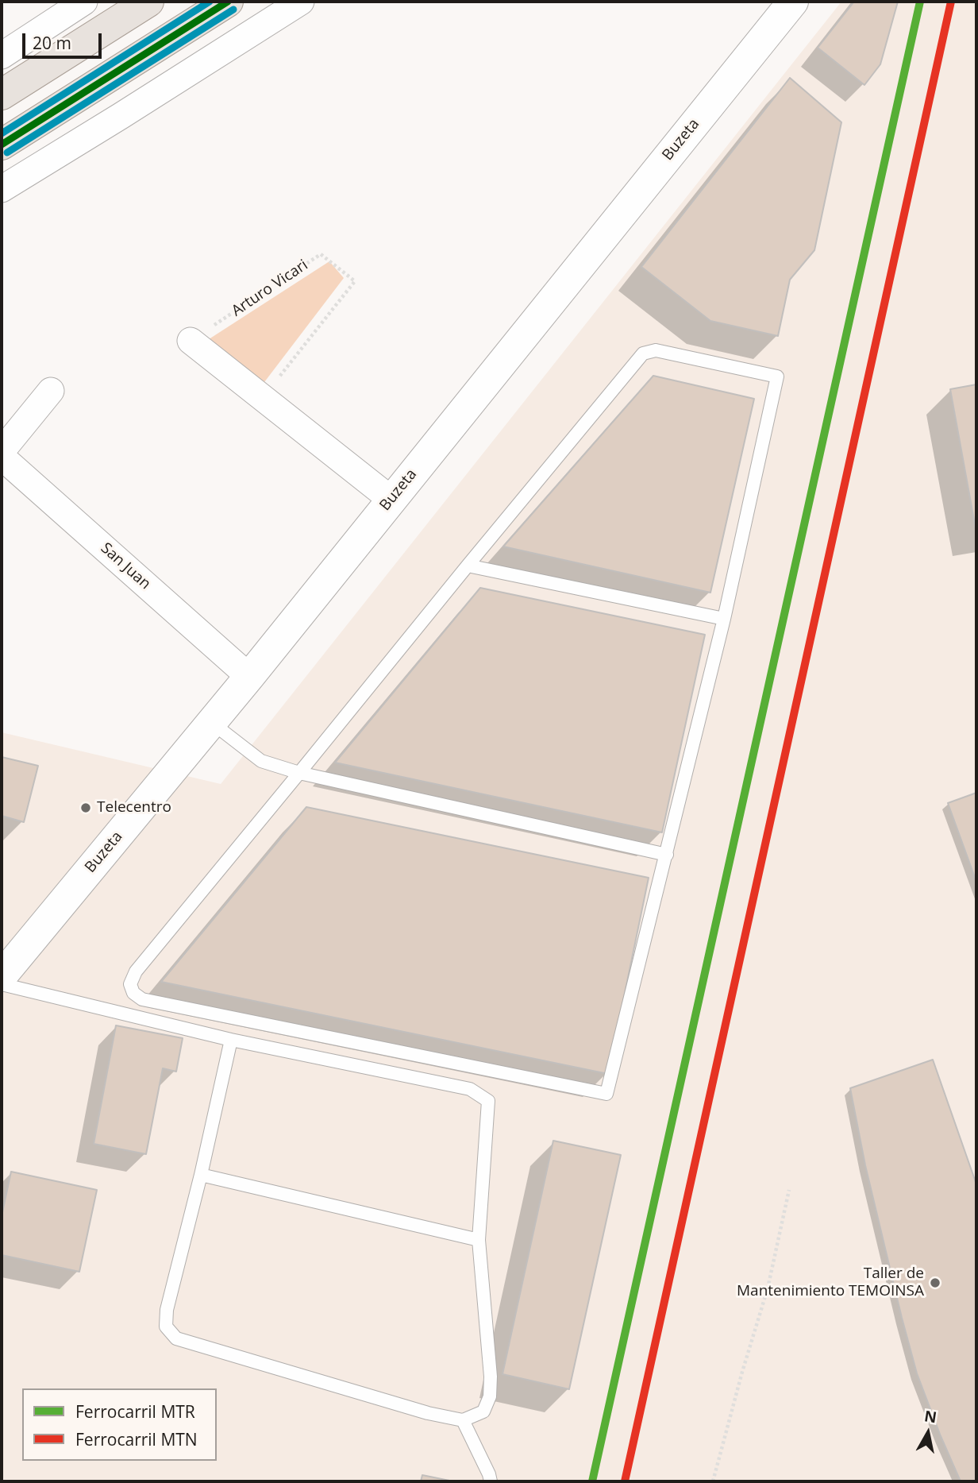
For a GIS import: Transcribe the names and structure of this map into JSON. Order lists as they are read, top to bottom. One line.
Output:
{"streets":{"street":["Buzeta","San Juan"],"path":["Arturo Vicari"]},"crossings":[["Buzeta","San Juan"]],"places":["Telecentro","Taller de Mantenimiento TEMOINSA"],"lines":["rail line MTR","rail line MTN"],"legend":["Ferrocarril MTR","Ferrocarril MTN"],"scale_bar":"20 m","north":"top"}
